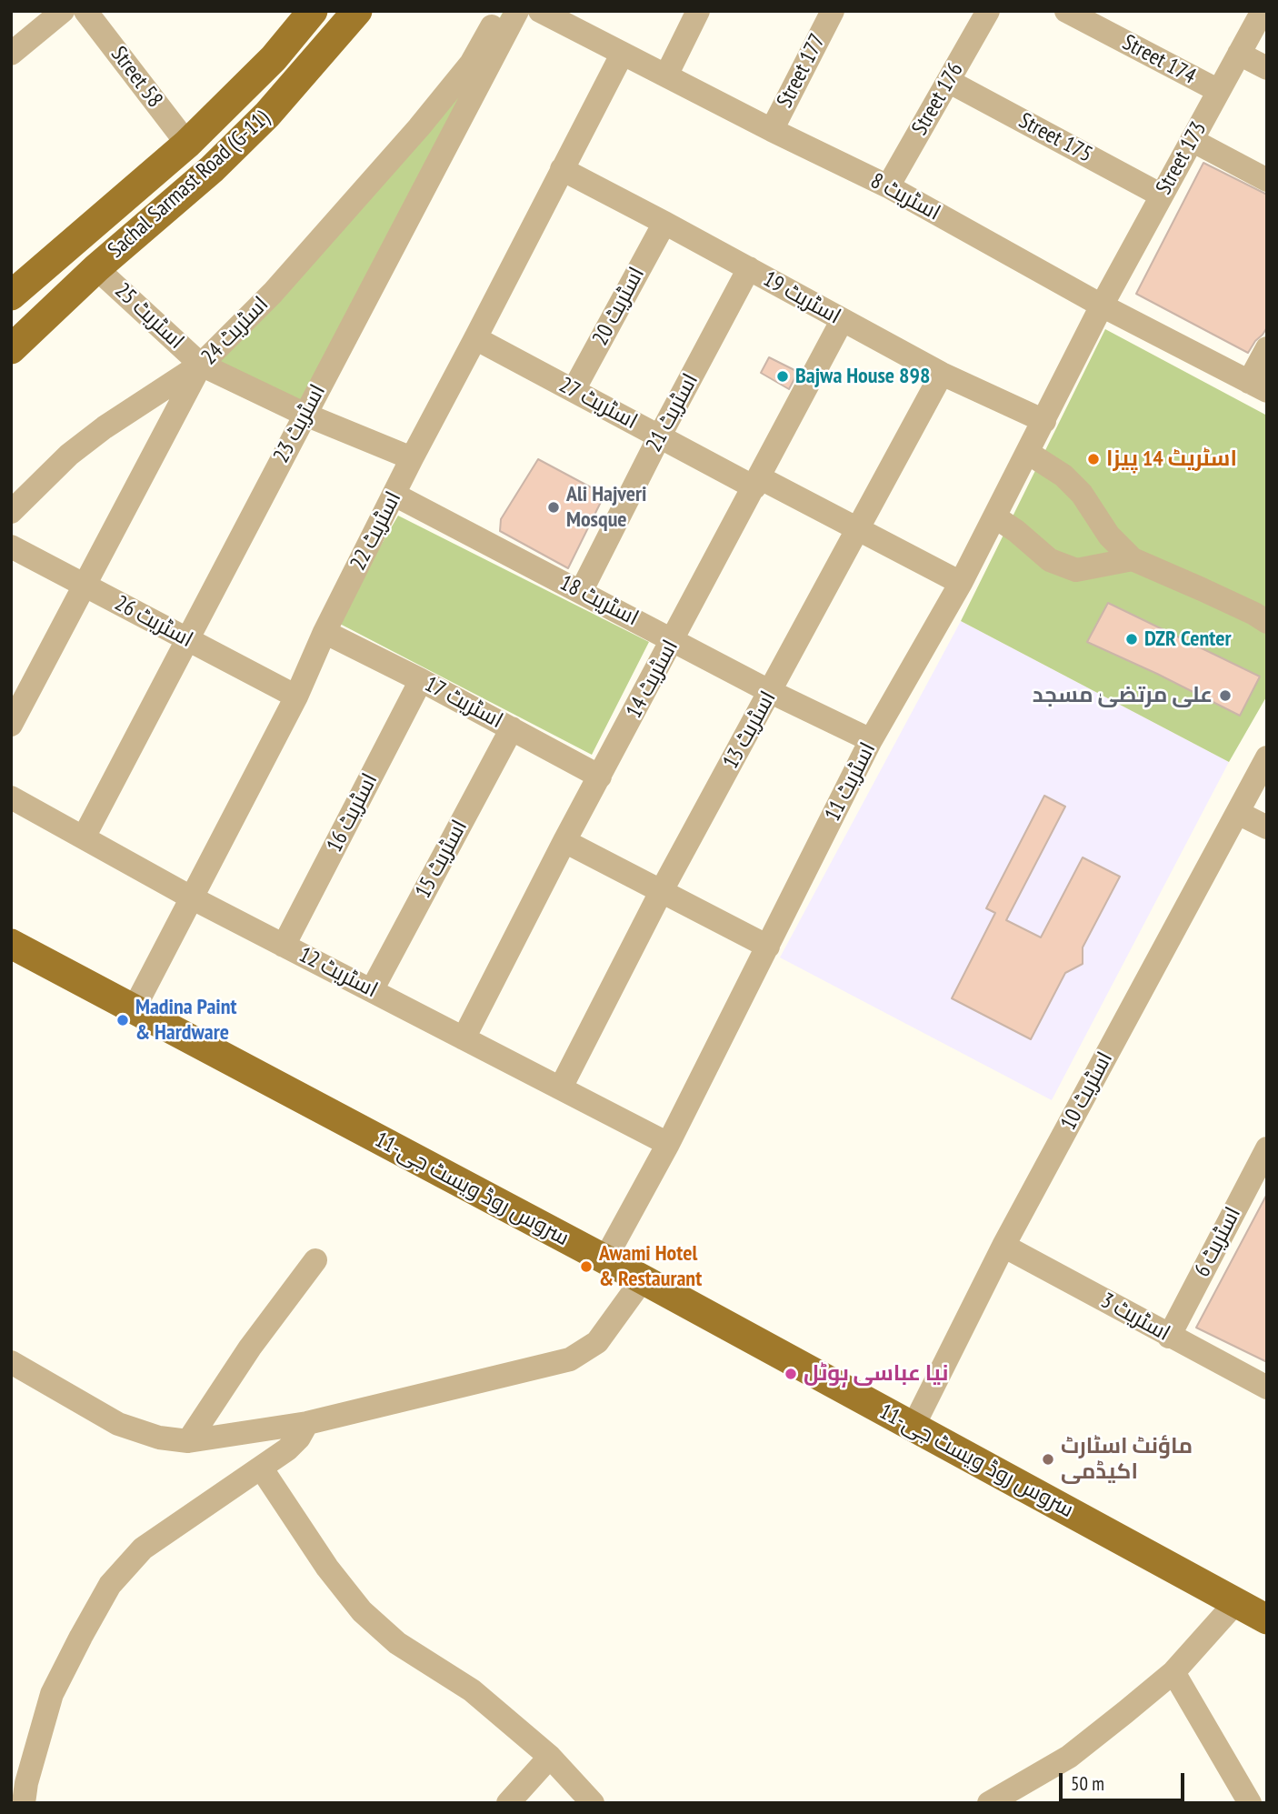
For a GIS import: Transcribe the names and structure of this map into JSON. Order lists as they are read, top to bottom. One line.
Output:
{"streets":{"main road":["Sachal Sarmast Road (G-11)","سروس روڈ ویسٹ جی-11"],"street":["Street 174","Street 177","Street 58","Street 176","Street 175","Street 173","اسٹریٹ 8","اسٹریٹ 19","اسٹریٹ 20","اسٹریٹ 25","اسٹریٹ 24","اسٹریٹ 27","اسٹریٹ 21","اسٹریٹ 23","اسٹریٹ 22","اسٹریٹ 18","اسٹریٹ 26","اسٹریٹ 14","اسٹریٹ 17","اسٹریٹ 13","اسٹریٹ 11","اسٹریٹ 16","اسٹریٹ 15","اسٹریٹ 12","اسٹریٹ 10","اسٹریٹ 6","اسٹریٹ 3"]},"crossings":[["Street 174","Street 173"],["Street 177","اسٹریٹ 8"],["Street 58","Sachal Sarmast Road (G-11)"],["Street 176","Street 175"],["Street 176","اسٹریٹ 8"],["Street 175","Street 173"],["Street 173","اسٹریٹ 8"],["Street 173","اسٹریٹ 11"],["Sachal Sarmast Road (G-11)","اسٹریٹ 25"],["اسٹریٹ 8","اسٹریٹ 22"],["اسٹریٹ 8","اسٹریٹ 11"],["اسٹریٹ 19","اسٹریٹ 20"],["اسٹریٹ 19","اسٹریٹ 21"],["اسٹریٹ 19","اسٹریٹ 22"],["اسٹریٹ 19","اسٹریٹ 14"],["اسٹریٹ 19","اسٹریٹ 13"],["اسٹریٹ 19","اسٹریٹ 11"],["اسٹریٹ 20","اسٹریٹ 27"],["اسٹریٹ 25","اسٹریٹ 24"],["اسٹریٹ 25","اسٹریٹ 23"],["اسٹریٹ 25","اسٹریٹ 22"],["اسٹریٹ 24","اسٹریٹ 26"],["اسٹریٹ 27","اسٹریٹ 21"],["اسٹریٹ 27","اسٹریٹ 22"],["اسٹریٹ 27","اسٹریٹ 14"],["اسٹریٹ 27","اسٹریٹ 13"],["اسٹریٹ 27","اسٹریٹ 11"],["اسٹریٹ 21","اسٹریٹ 18"],["اسٹریٹ 23","اسٹریٹ 26"],["اسٹریٹ 23","اسٹریٹ 12"],["اسٹریٹ 22","اسٹریٹ 18"],["اسٹریٹ 22","اسٹریٹ 26"],["اسٹریٹ 22","اسٹریٹ 17"],["اسٹریٹ 22","اسٹریٹ 12"],["اسٹریٹ 22","سروس روڈ ویسٹ جی-11"],["اسٹریٹ 18","اسٹریٹ 14"],["اسٹریٹ 18","اسٹریٹ 13"],["اسٹریٹ 18","اسٹریٹ 11"],["اسٹریٹ 14","اسٹریٹ 17"],["اسٹریٹ 14","اسٹریٹ 12"],["اسٹریٹ 17","اسٹریٹ 16"],["اسٹریٹ 17","اسٹریٹ 15"],["اسٹریٹ 13","اسٹریٹ 12"],["اسٹریٹ 11","اسٹریٹ 12"],["اسٹریٹ 11","سروس روڈ ویسٹ جی-11"],["اسٹریٹ 16","اسٹریٹ 12"],["اسٹریٹ 15","اسٹریٹ 12"],["اسٹریٹ 10","سروس روڈ ویسٹ جی-11"],["اسٹریٹ 10","اسٹریٹ 3"],["اسٹریٹ 6","اسٹریٹ 3"]],"places":["Bajwa House 898","اسٹریٹ 14 پیزا","Ali Hajveri Mosque","DZR Center","علی مرتضیٰ مسجد","Madina Paint & Hardware","Awami Hotel & Restaurant","نیا عباسی ہوٹل","ماؤنٹ اسٹارٹ اکیڈمی"],"scale_bar":"50 m"}
